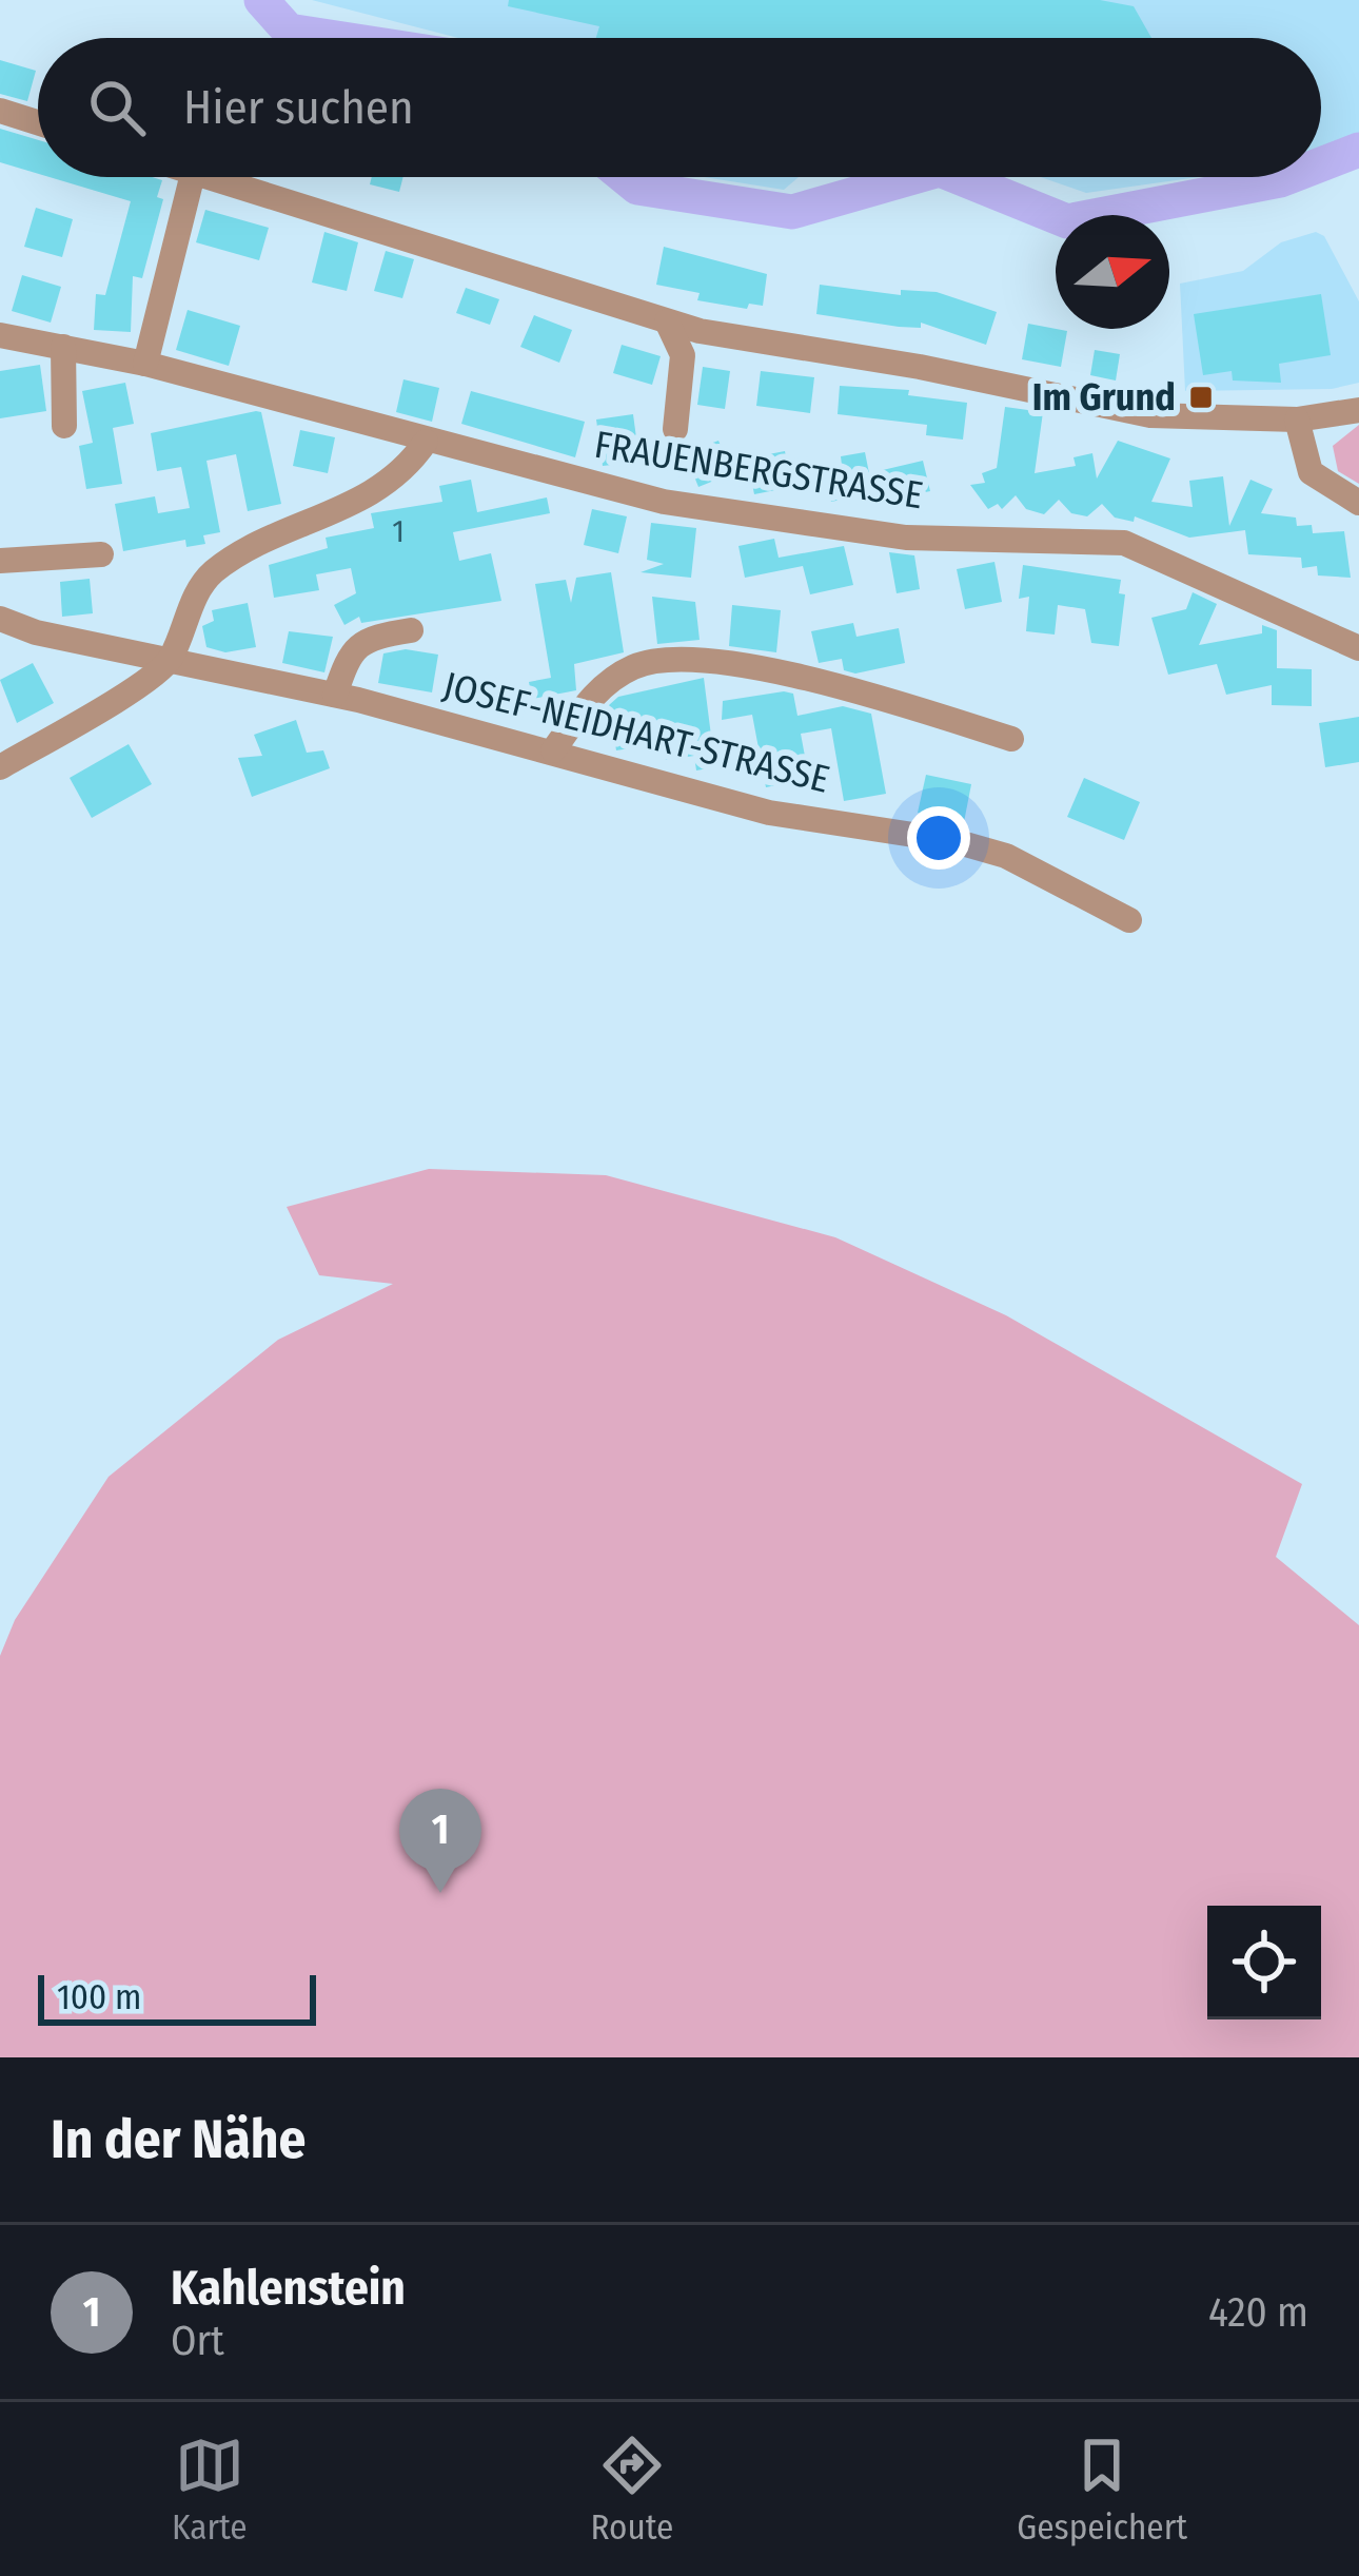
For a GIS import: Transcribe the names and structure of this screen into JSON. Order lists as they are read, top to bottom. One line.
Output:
{"streets":{"street":["FRAUENBERGSTRASSE","JOSEF-NEIDHART-STRASSE"]},"places":{"transit":["Im Grund"]},"house_numbers":["1"],"scale_bar":"100 m","north":"right","page":{"search":"Hier suchen","pins":"1","scale":"100 m","heading":"In der Nähe","list":[{"mark":"1","name":"Kahlenstein","note":"Ort","value":"420 m"}],"nav":["Karte","Route","Gespeichert"]}}
